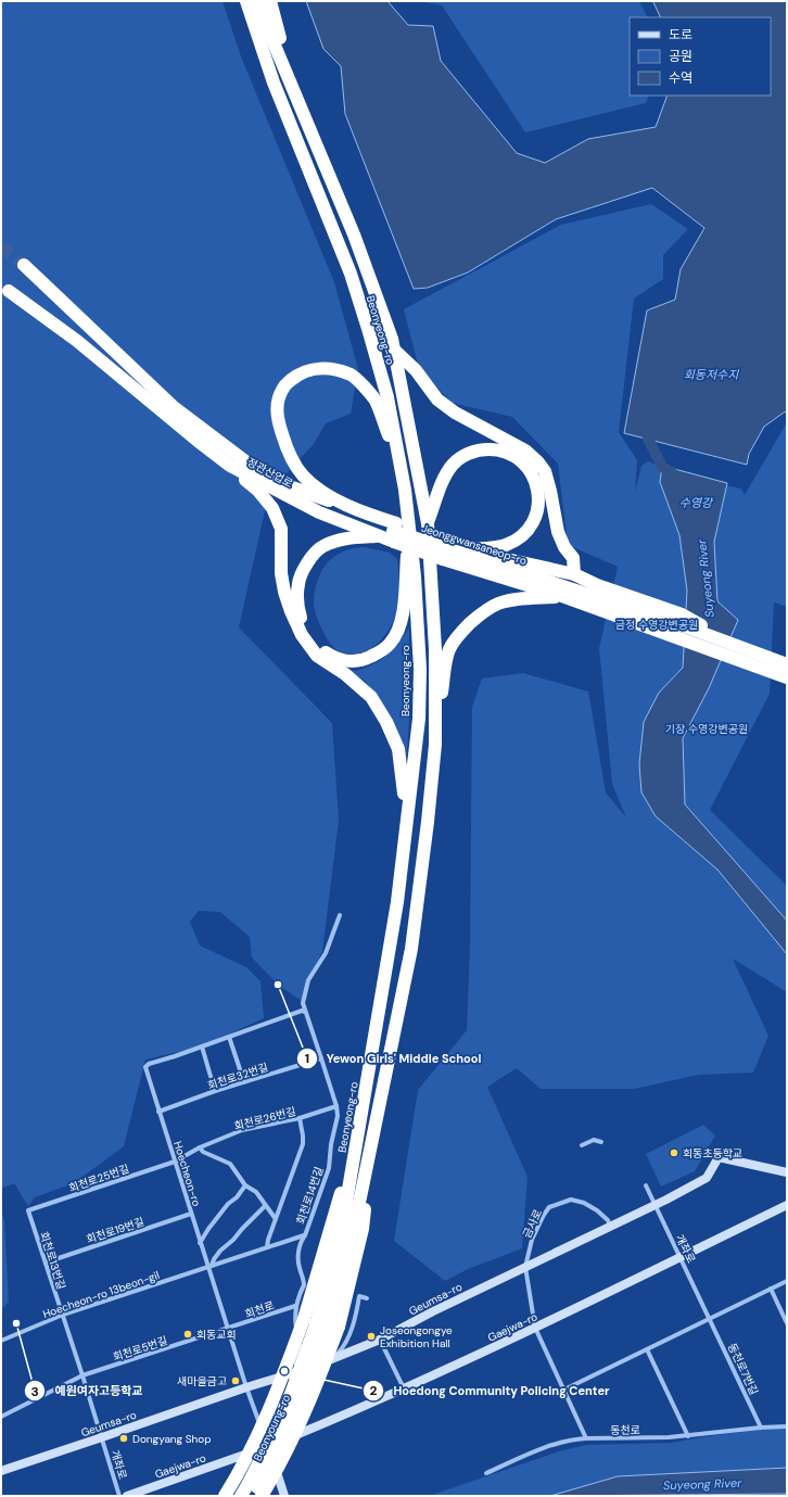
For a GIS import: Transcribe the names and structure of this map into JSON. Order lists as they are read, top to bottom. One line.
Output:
{"streets":{"highway":["Beonyeong-ro","정관산업로","Beonyoung-ro"],"main road":["Geumsa-ro","Gaejwa-ro"],"street":["회천로32번길","회천로26번길","Hoecheon-ro","회천로25번길","회천로14번길","금사로","회천로19번길","개좌로","회천로13번길","Hoecheon-ro 13beon-gil","회천로","회천로5번길","동천로7번길","동천로"]},"crossings":[["Beonyeong-ro","정관산업로"],["Beonyeong-ro","회천로14번길"],["Beonyeong-ro","Beonyoung-ro"],["회천로32번길","Hoecheon-ro"],["회천로32번길","회천로14번길"],["회천로26번길","Hoecheon-ro"],["회천로26번길","회천로25번길"],["회천로26번길","회천로14번길"],["Hoecheon-ro","회천로25번길"],["Hoecheon-ro","회천로14번길"],["Hoecheon-ro","회천로19번길"],["Hoecheon-ro","Hoecheon-ro 13beon-gil"],["Hoecheon-ro","Geumsa-ro"],["Hoecheon-ro","회천로"],["Hoecheon-ro","회천로5번길"],["회천로25번길","회천로13번길"],["회천로14번길","Hoecheon-ro 13beon-gil"],["회천로14번길","회천로"],["회천로14번길","Beonyoung-ro"],["금사로","Geumsa-ro"],["회천로19번길","회천로13번길"],["개좌로","Geumsa-ro"],["개좌로","Gaejwa-ro"],["개좌로","동천로7번길"],["회천로13번길","Hoecheon-ro 13beon-gil"],["회천로","회천로5번길"],["동천로7번길","동천로"]],"water":["회동저수지","수영강","Suyeong River"],"parks":["금정 수영강변공원","기장 수영강변공원"],"places":["Yewon Girls' Middle School","회동초등학교","예원여자고등학교","회동교회","Joseongongye Exhibition Hall","Hoedong Community Policing Center","새마을금고","Dongyang Shop"],"legend":["도로","공원","수역"]}
